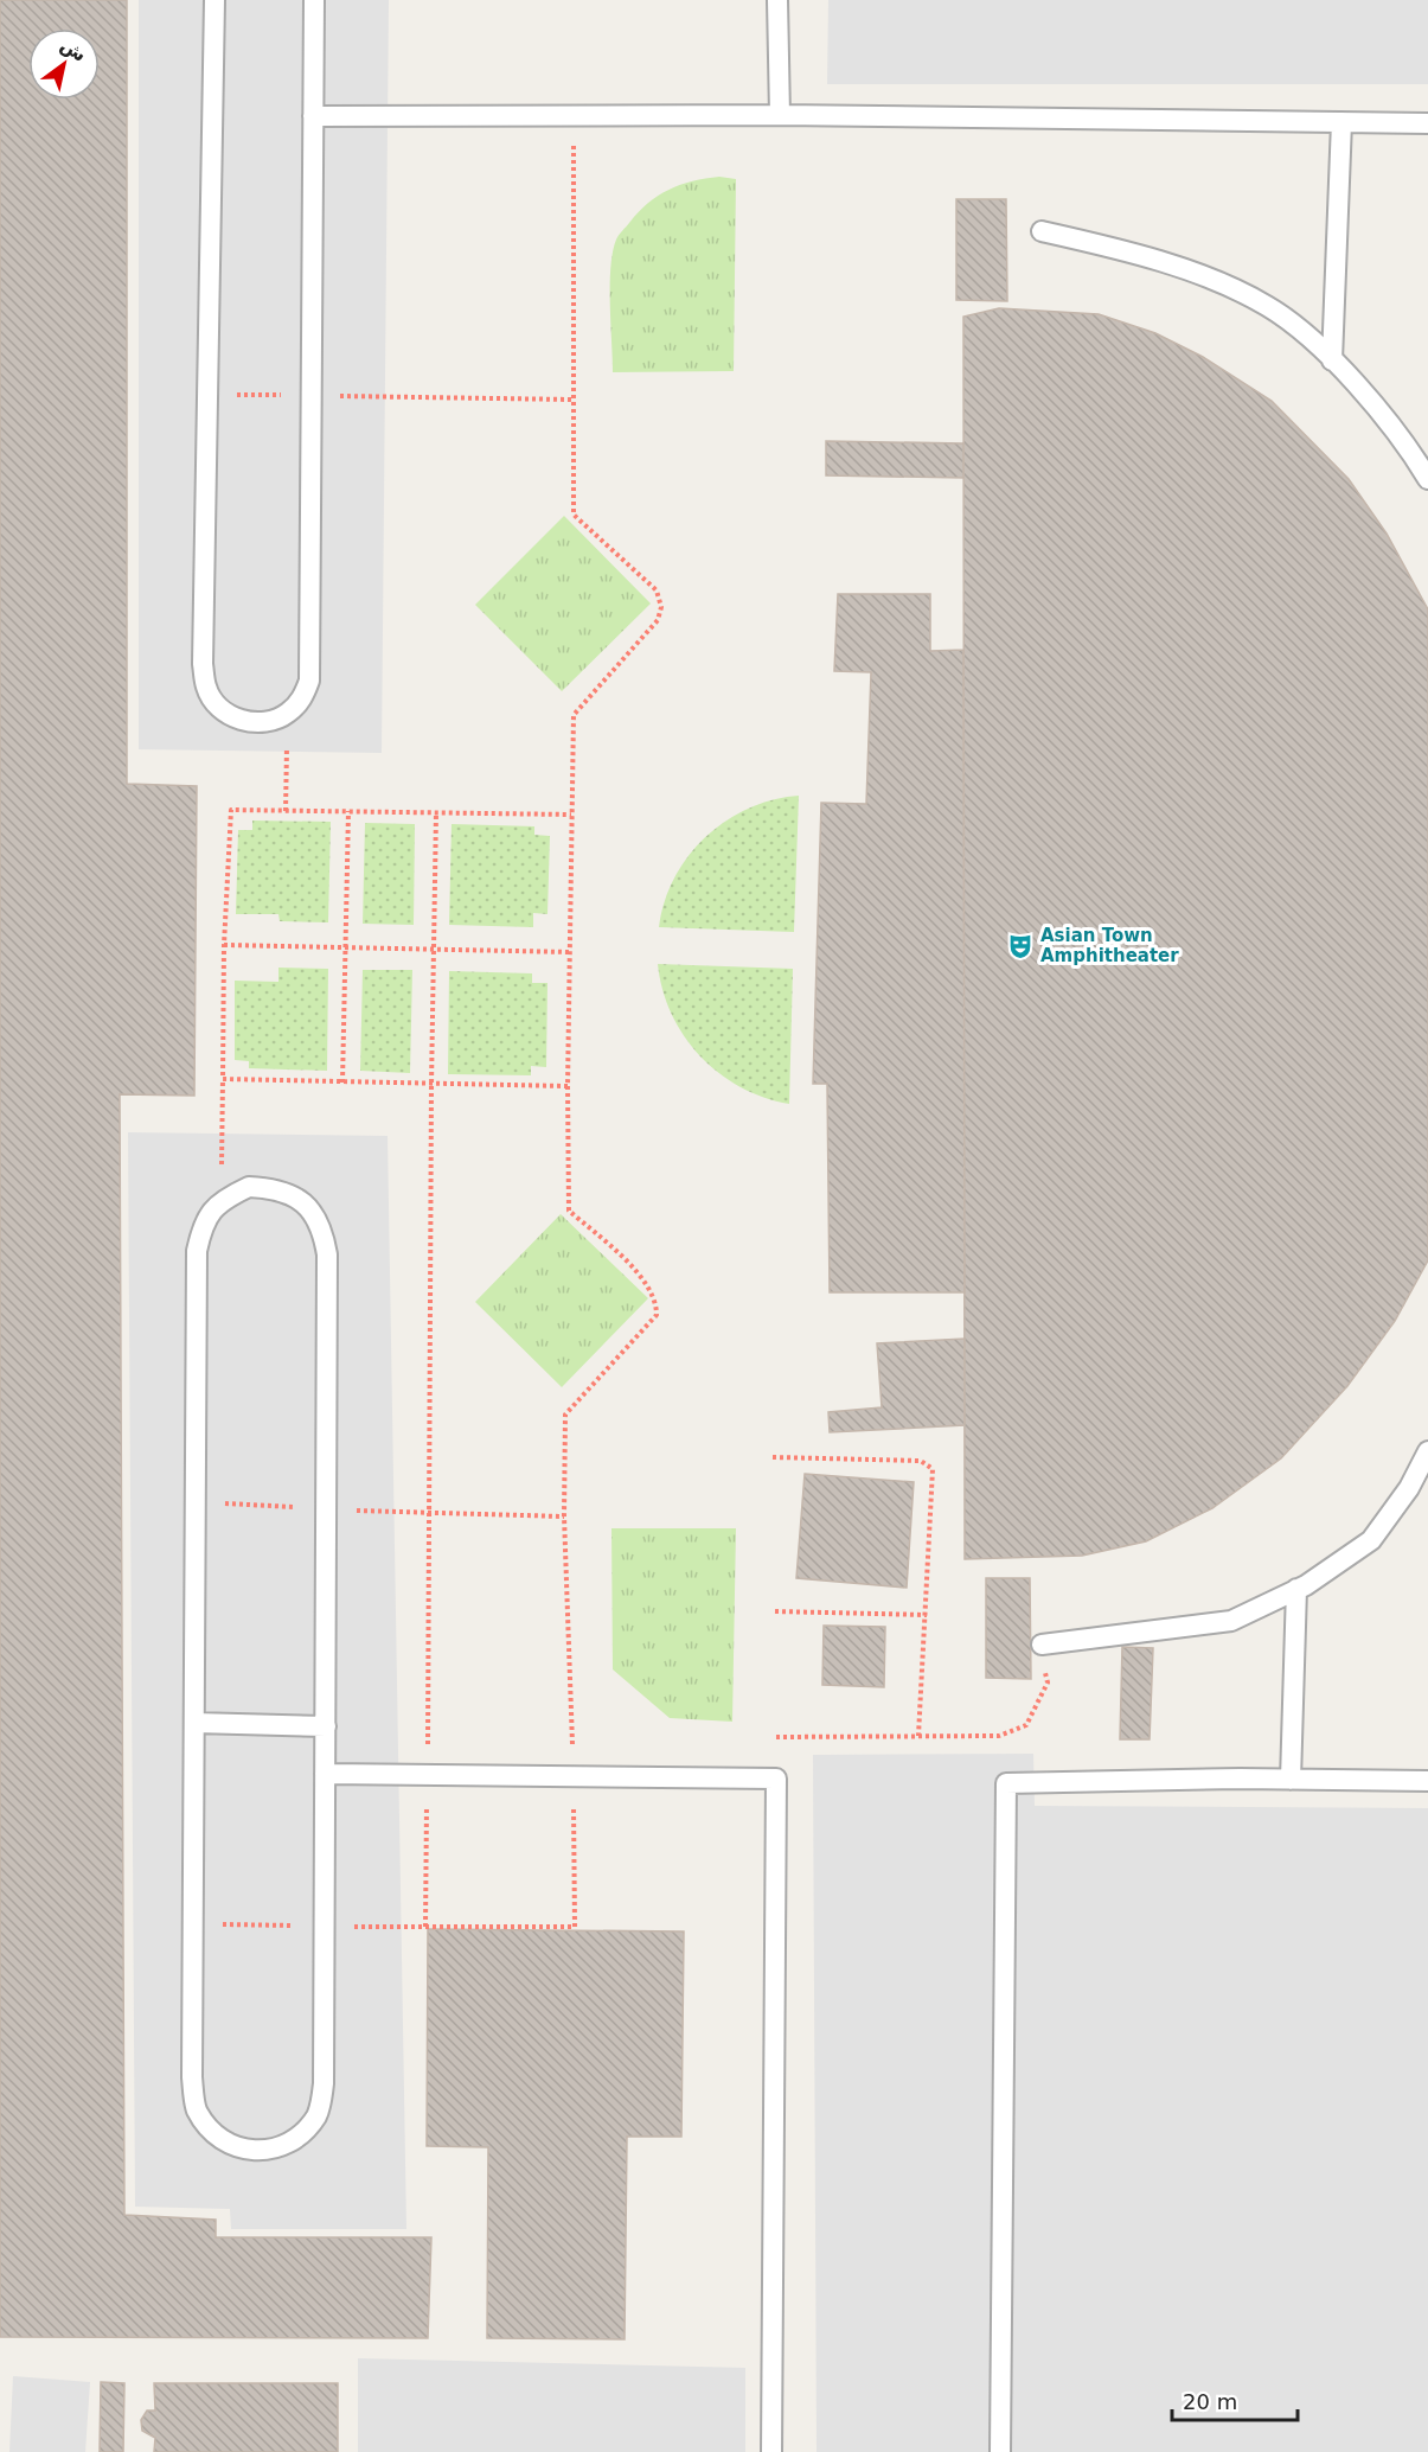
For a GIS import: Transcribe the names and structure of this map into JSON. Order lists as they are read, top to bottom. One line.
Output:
{"places":{"theatre":["Asian Town Amphitheater"]},"scale_bar":"20 m","north":"top right"}
